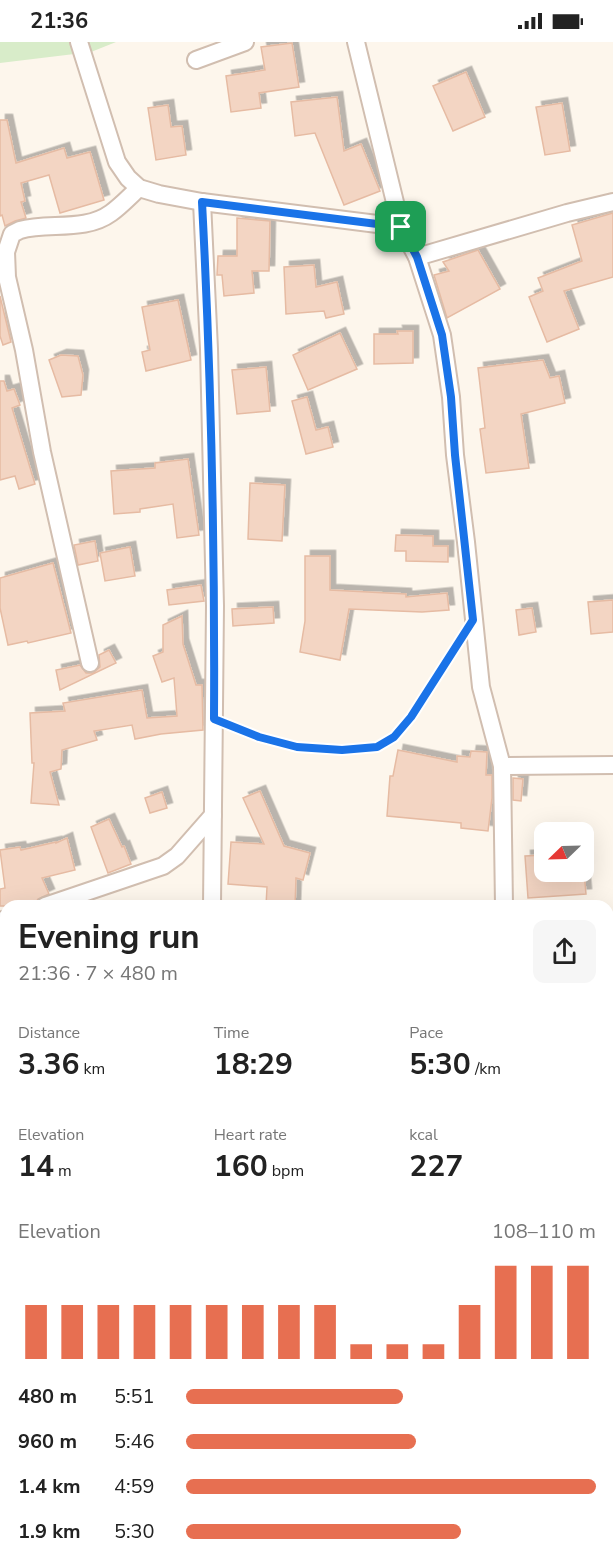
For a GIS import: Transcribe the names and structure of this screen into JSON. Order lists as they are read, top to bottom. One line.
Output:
{"north":"bottom left","page":{"status":"21:36","heading":["Evening run","21:36 · 7 × 480 m"],"stats":[["Distance","3.36 km"],["Time","18:29"],["Pace","5:30 /km"],["Elevation","14 m"],["Heart rate","160 bpm"],["kcal","227"]],"chart":["Elevation","108–110 m"],"list":[{"name":"480 m","note":"5:51"},{"name":"960 m","note":"5:46"},{"name":"1.4 km","note":"4:59"},{"name":"1.9 km","note":"5:30"}]}}
